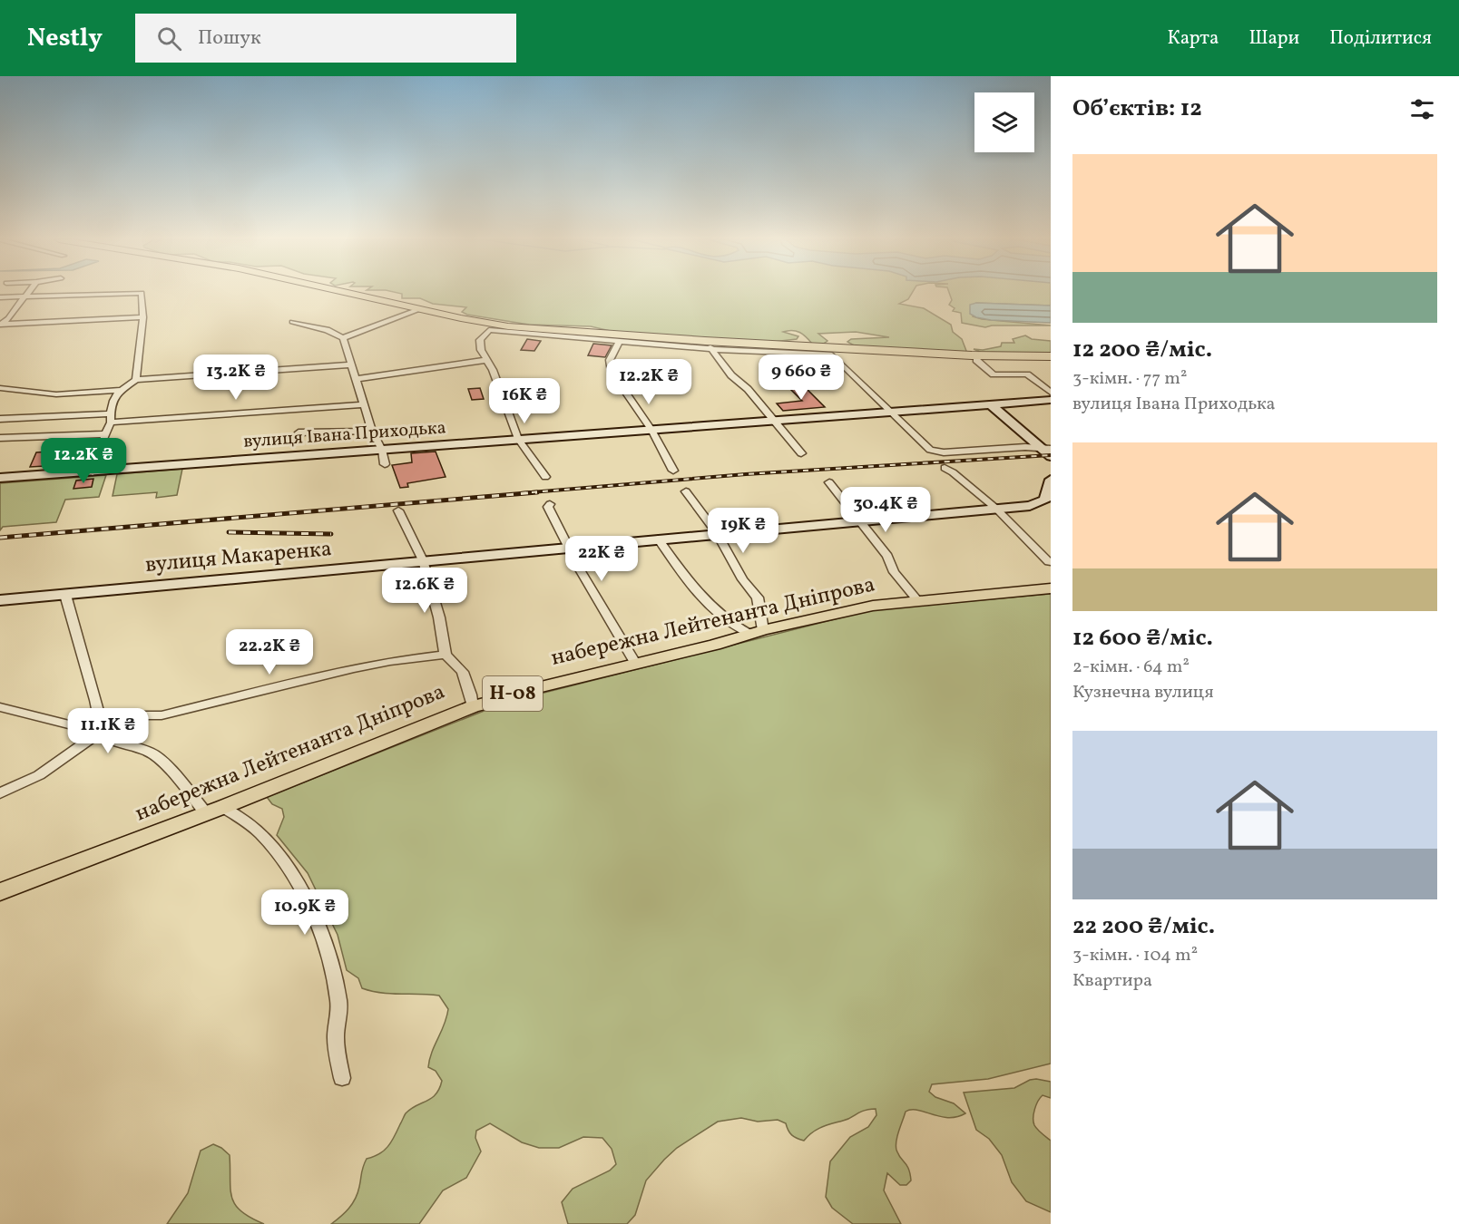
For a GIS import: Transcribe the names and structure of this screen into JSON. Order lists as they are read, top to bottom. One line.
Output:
{"streets":{"main road":["вулиця Івана Приходька","вулиця Макаренка","набережна Лейтенанта Дніпрова","Н-08"]},"page":{"header":"Nestly","search":"Пошук","nav":["Карта","Шари","Поділитися"],"heading":"Об’єктів: 12","list":[{"name":"12 200 ₴/міс.","note":"3-кімн. · 77 m² · вулиця Івана Приходька"},{"name":"12 600 ₴/міс.","note":"2-кімн. · 64 m² · Кузнечна вулиця"},{"name":"22 200 ₴/міс.","note":"3-кімн. · 104 m² · Квартира"}],"price":["13.2K ₴","9 660 ₴","12.2K ₴","16K ₴","12.2K ₴","30.4K ₴","19K ₴","22K ₴","12.6K ₴","22.2K ₴","11.1K ₴","10.9K ₴"]}}
